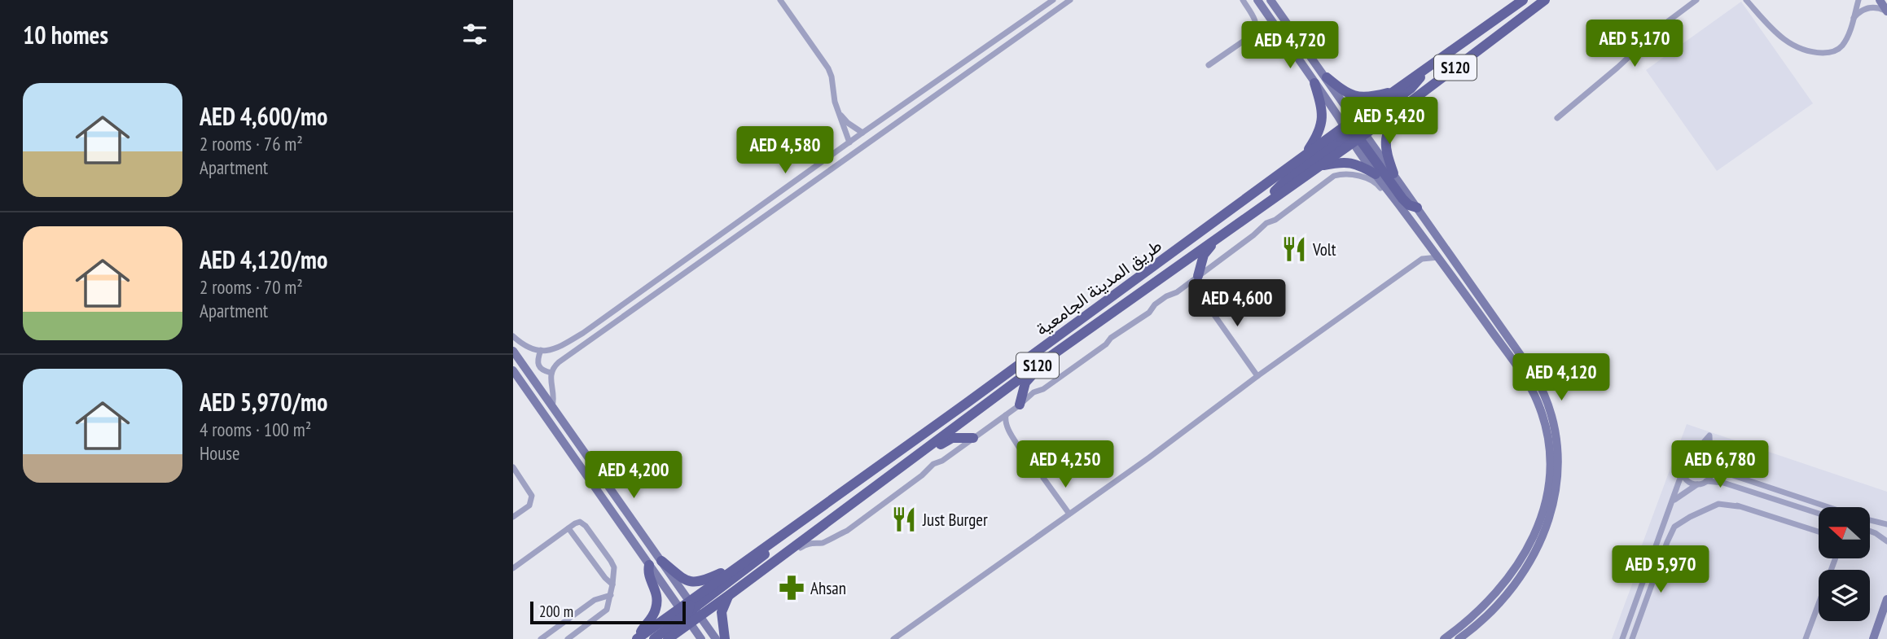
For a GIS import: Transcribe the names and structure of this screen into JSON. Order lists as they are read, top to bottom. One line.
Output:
{"streets":{"main road":["S120","طريق المدينة الجامعية"]},"places":{"restaurant":["Volt","Just Burger"],"pharmacy":["Ahsan"]},"scale_bar":"200 m","north":"left","page":{"heading":"10 homes","price":["AED 5,170","AED 4,720","AED 5,420","AED 4,580","AED 4,600","AED 4,120","AED 4,250","AED 6,780","AED 4,200","AED 5,970"],"list":[{"name":"AED 4,600/mo","note":"2 rooms · 76 m² · Apartment"},{"name":"AED 4,120/mo","note":"2 rooms · 70 m² · Apartment"},{"name":"AED 5,970/mo","note":"4 rooms · 100 m² · House"}],"scale":"200 m"}}
